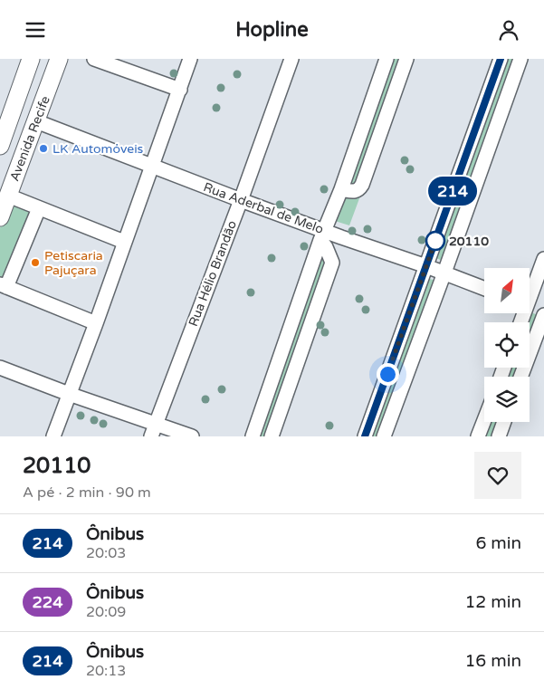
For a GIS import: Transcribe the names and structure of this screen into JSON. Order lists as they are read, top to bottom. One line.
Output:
{"streets":{"main road":["Avenida Recife"],"street":["Rua Aderbal de Melo","Rua Hélio Brandão"]},"crossings":[["Avenida Recife","Rua Aderbal de Melo"],["Rua Aderbal de Melo","Rua Hélio Brandão"]],"places":["LK Automóveis","20110","Petiscaria Pajuçara"],"lines":["bus line 214"],"north":"top right","page":{"header":"Hopline","on_map":"214","heading":["20110","A pé · 2 min · 90 m"],"list":[{"mark":"214","name":"Ônibus","note":"20:03","value":"6 min"},{"mark":"224","name":"Ônibus","note":"20:09","value":"12 min"},{"mark":"214","name":"Ônibus","note":"20:13","value":"16 min"}]}}
